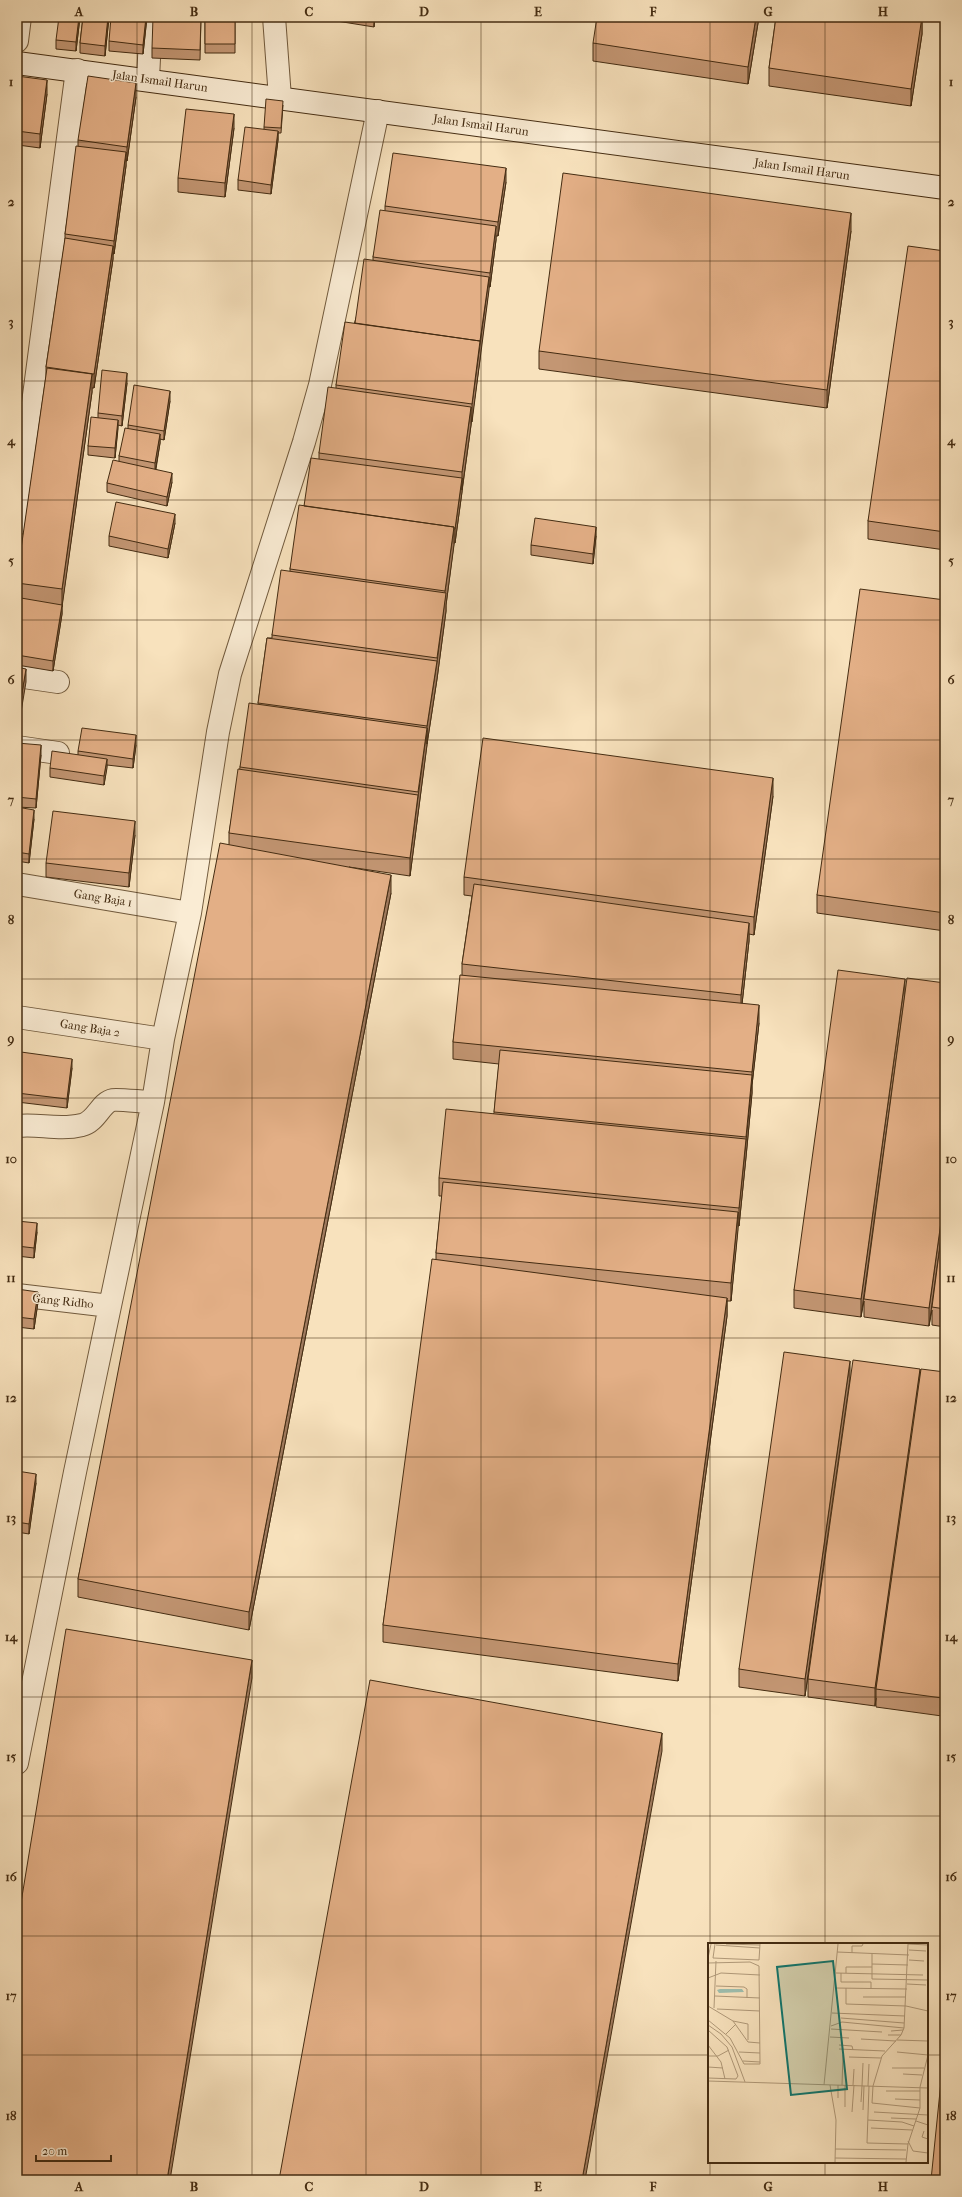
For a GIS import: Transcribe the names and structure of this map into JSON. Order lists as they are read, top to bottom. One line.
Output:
{"streets":{"street":["Jalan Ismail Harun","Gang Baja 1","Gang Baja 2","Gang Ridho"]},"scale_bar":"20 m","grid":{"columns":["A","B","C","D","E","F","G","H"],"rows":["1","2","3","4","5","6","7","8","9","10","11","12","13","14","15","16","17","18"]}}
